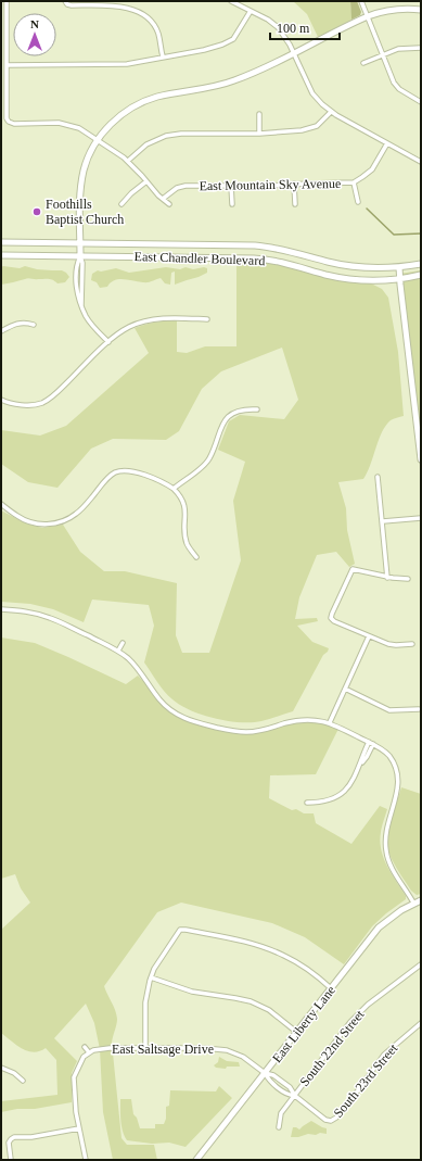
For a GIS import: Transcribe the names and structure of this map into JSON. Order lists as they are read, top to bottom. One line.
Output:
{"streets":{"street":["East Mountain Sky Avenue","East Chandler Boulevard","East Liberty Lane","South 22nd Street","East Saltsage Drive","South 23rd Street"]},"crossings":[["East Liberty Lane","East Saltsage Drive"],["South 22nd Street","East Saltsage Drive"],["East Saltsage Drive","South 23rd Street"]],"places":["Foothills Baptist Church"],"scale_bar":"100 m","north":"top"}
